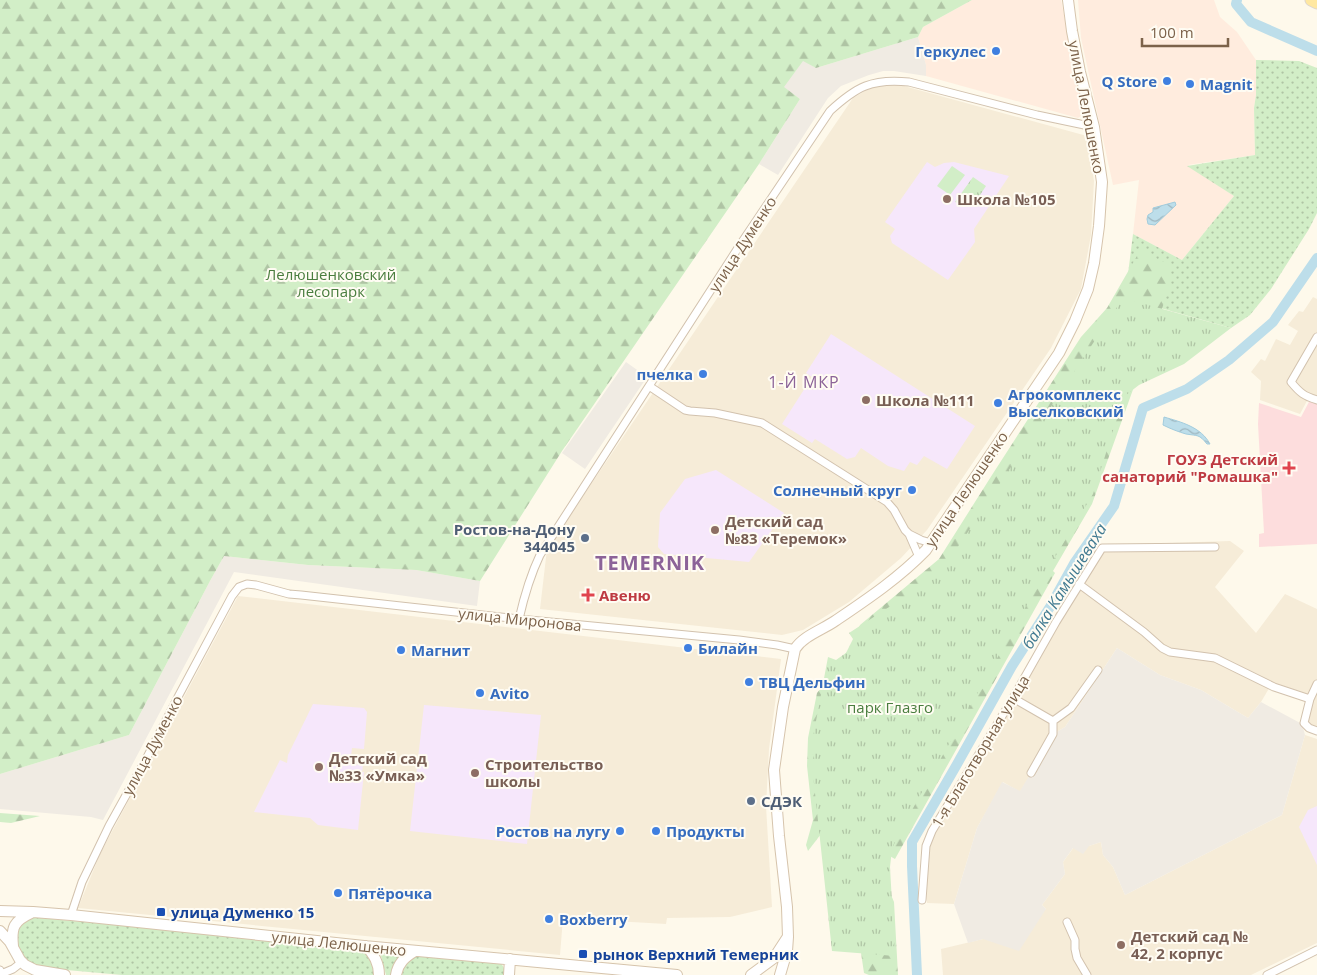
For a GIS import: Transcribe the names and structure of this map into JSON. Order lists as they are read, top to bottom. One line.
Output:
{"streets":{"street":["улица Лелюшенко","улица Думенко","улица Миронова","1-я Благотворная улица"]},"crossings":[["улица Лелюшенко","улица Думенко"],["улица Лелюшенко","улица Миронова"],["улица Думенко","улица Миронова"]],"districts":["1-Й МКР","TEMERNIK"],"water":["балка Камышеваха"],"parks":["Лелюшенковский лесопарк","парк Глазго"],"places":{"other":["Геркулес","Q Store","Magnit","Школа №105","пчелка","Школа №111","Агрокомплекс Выселковский","Солнечный круг","Детский сад №83 «Теремок»","Ростов-на-Дону 344045","Билайн","Магнит","ТВЦ Дельфин","Avito","Детский сад №33 «Умка»","Строительство школы","СДЭК","Ростов на лугу","Продукты","Пятёрочка","Boxberry","Детский сад № 42, 2 корпус"],"health":["ГОУЗ Детский санаторий \"Ромашка\"","Авеню"],"transit":["улица Думенко 15","рынок Верхний Темерник"]},"scale_bar":"100 m"}
